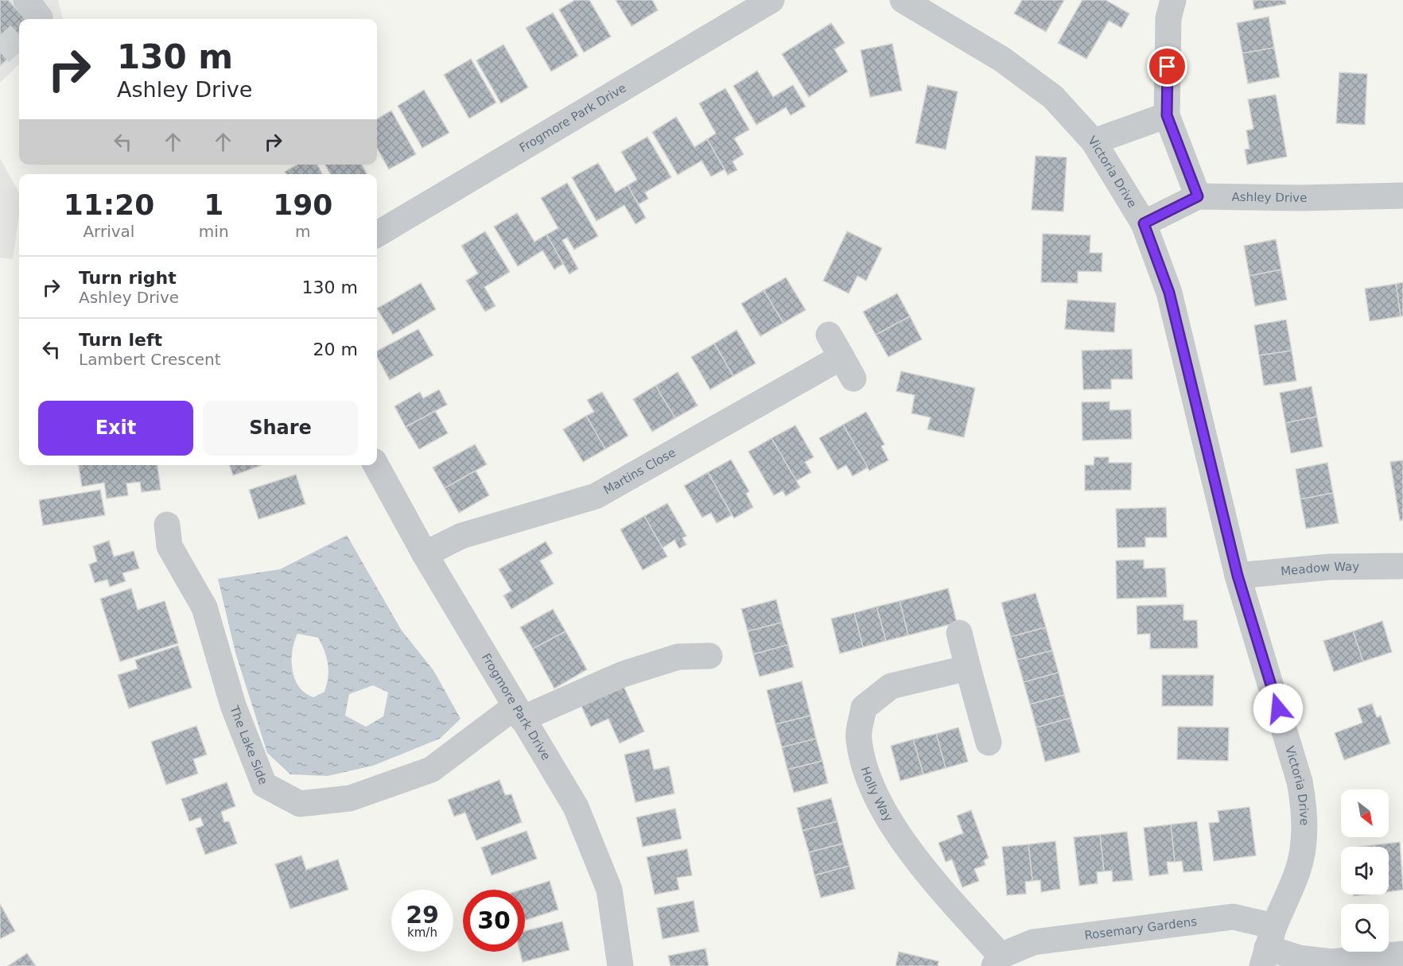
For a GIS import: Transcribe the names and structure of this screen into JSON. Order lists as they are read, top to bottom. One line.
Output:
{"streets":{"street":["Frogmore Park Drive","Victoria Drive","Ashley Drive","Martins Close","Meadow Way","The Lake Side","Holly Way","Rosemary Gardens"]},"crossings":[["Frogmore Park Drive","Martins Close"],["Frogmore Park Drive","The Lake Side"],["Victoria Drive","Ashley Drive"],["Victoria Drive","Meadow Way"],["Victoria Drive","Rosemary Gardens"],["Holly Way","Rosemary Gardens"]],"north":"bottom right","page":{"turn":["130 m","Ashley Drive"],"eta":["11:20","Arrival","1","min","190","m"],"list":[{"name":"Turn right","note":"Ashley Drive","value":"130 m"},{"name":"Turn left","note":"Lambert Crescent","value":"20 m"}],"buttons":["Exit","Share"],"speed":"29 km/h","limit":"30"}}
